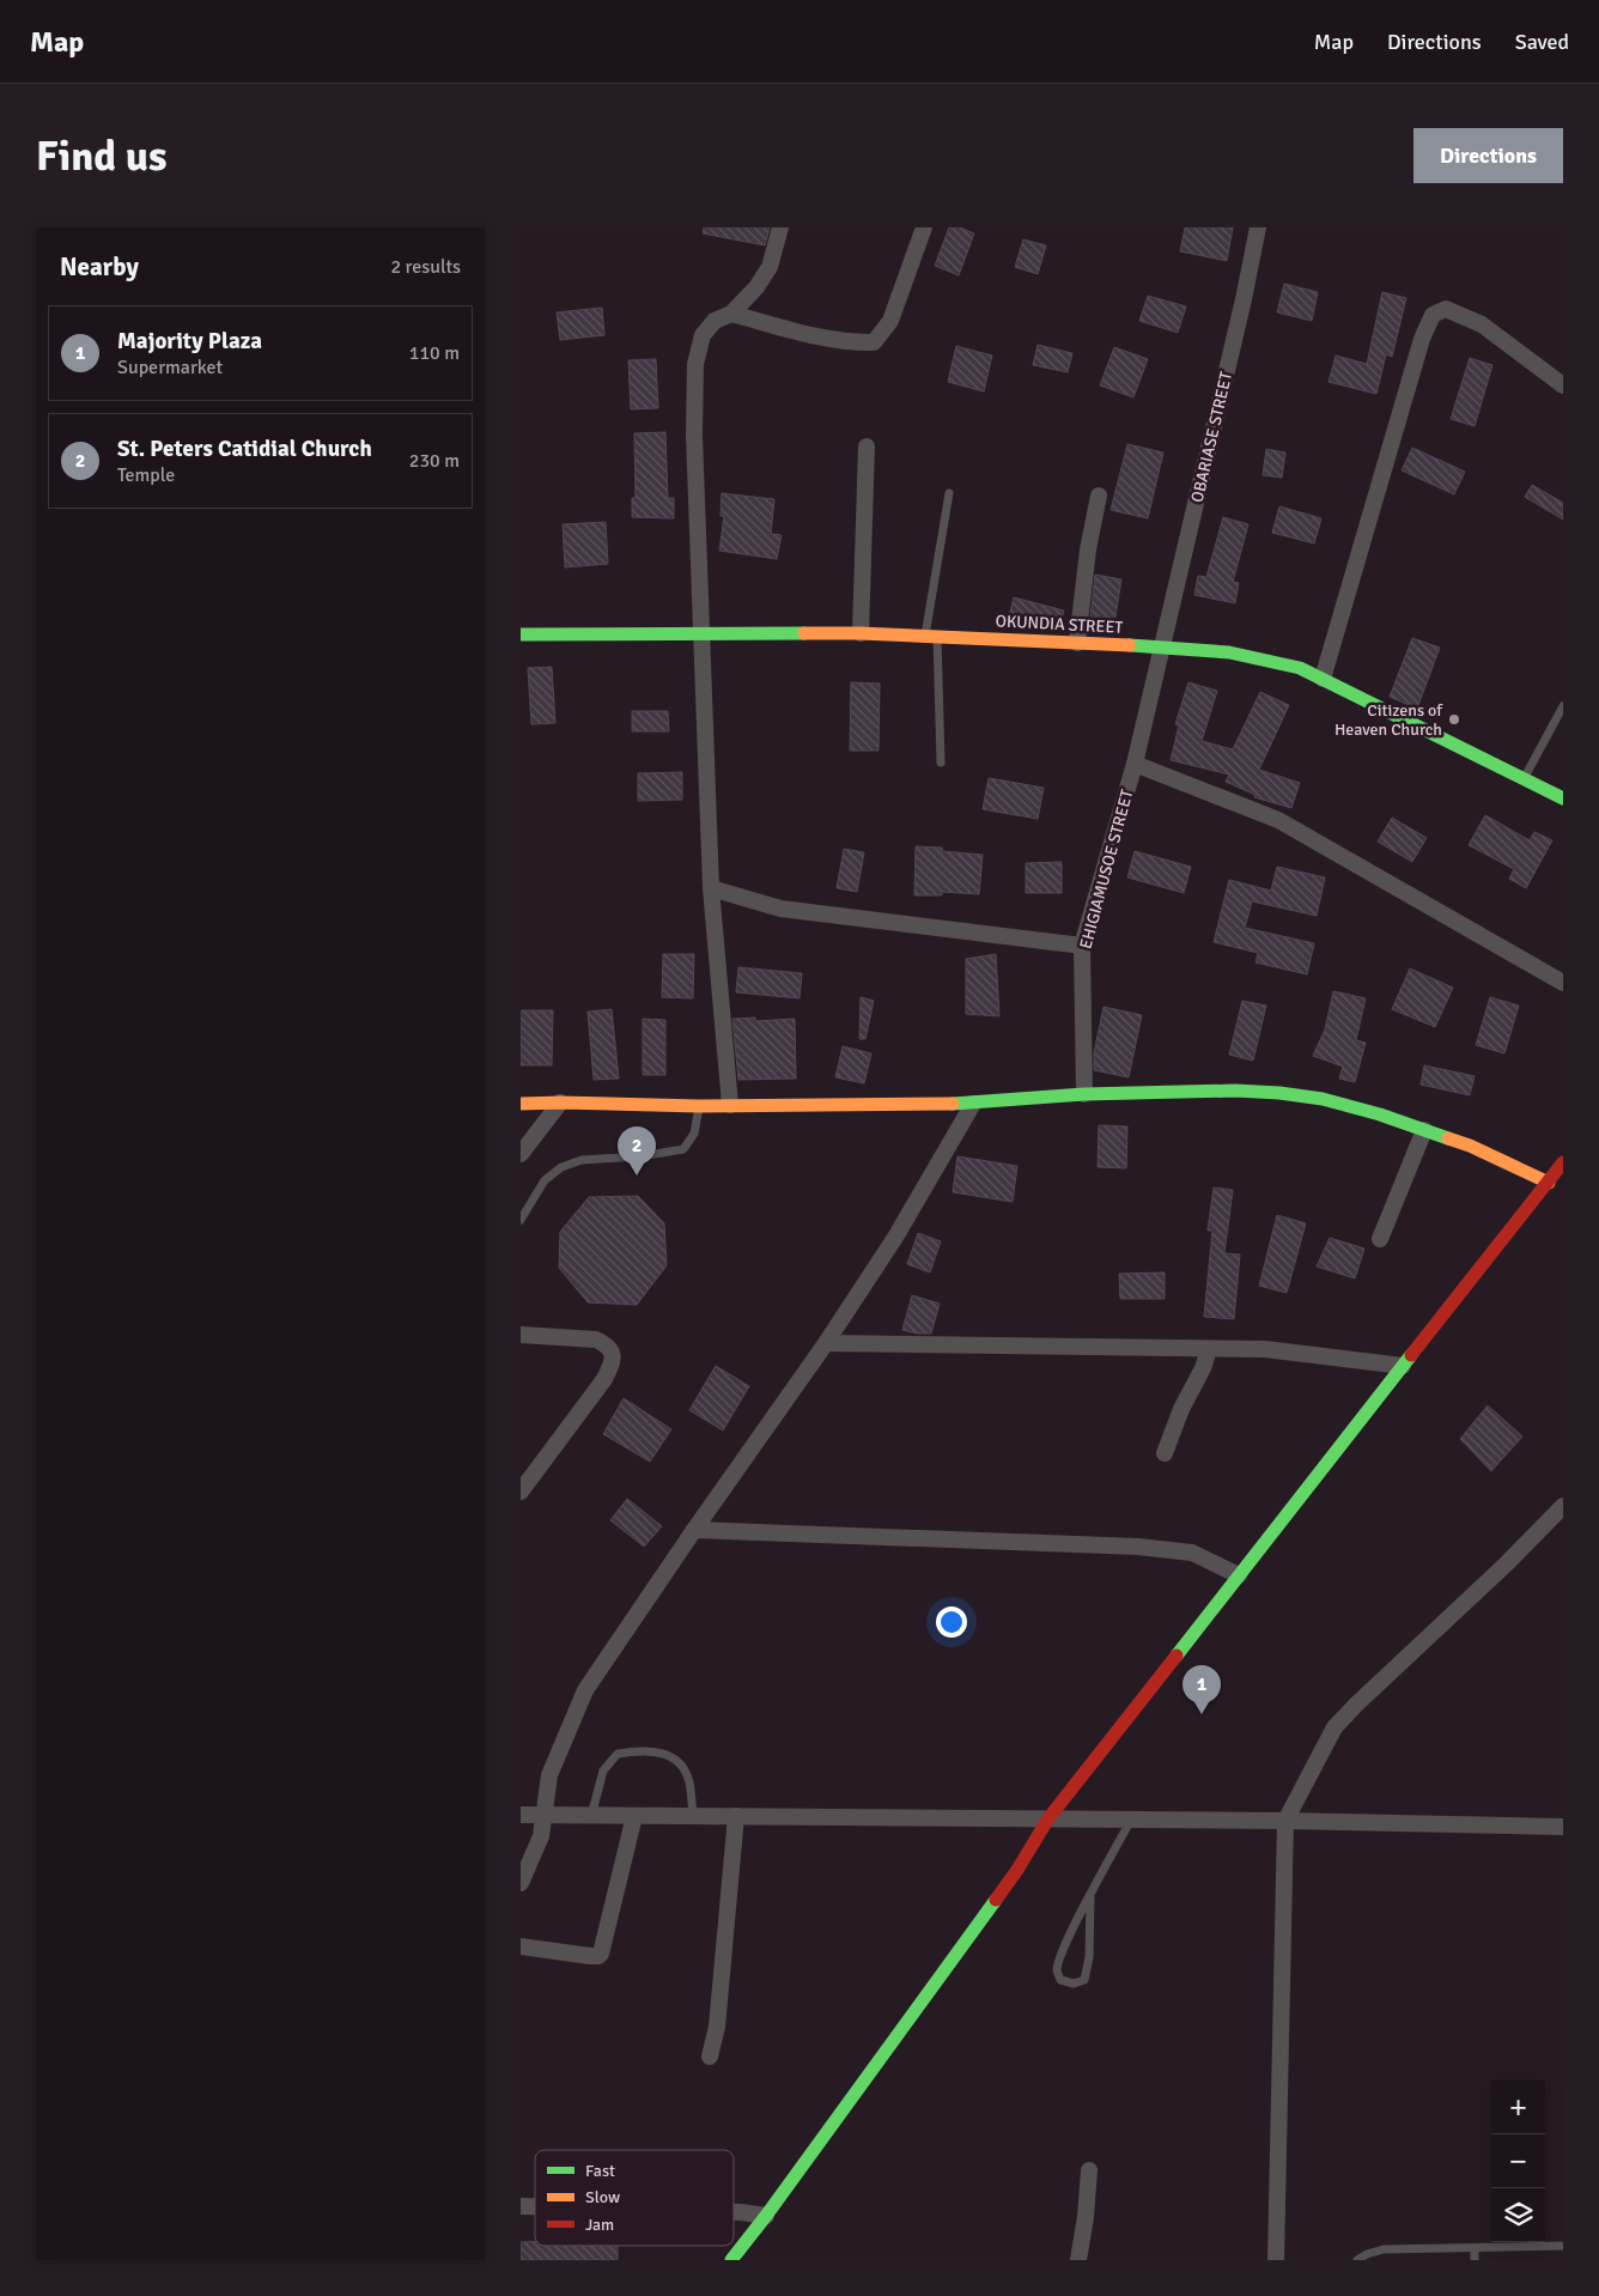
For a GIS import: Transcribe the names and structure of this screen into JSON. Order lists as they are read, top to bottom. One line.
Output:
{"streets":{"street":["OBARIASE STREET","OKUNDIA STREET","EHIGIAMUSOE STREET"]},"crossings":[["OBARIASE STREET","OKUNDIA STREET"],["OBARIASE STREET","EHIGIAMUSOE STREET"],["OKUNDIA STREET","EHIGIAMUSOE STREET"]],"places":["Citizens of Heaven Church"],"legend":["Fast","Slow","Jam"],"page":{"header":"Map","nav":["Map","Directions","Saved"],"buttons":"Directions","title":"Find us","heading":["Nearby","2 results"],"list":[{"mark":"1","name":"Majority Plaza","note":"Supermarket","value":"110 m"},{"mark":"2","name":"St. Peters Catidial Church","note":"Temple","value":"230 m"}],"pins":["2","1"],"map_buttons":["+","−"]}}
